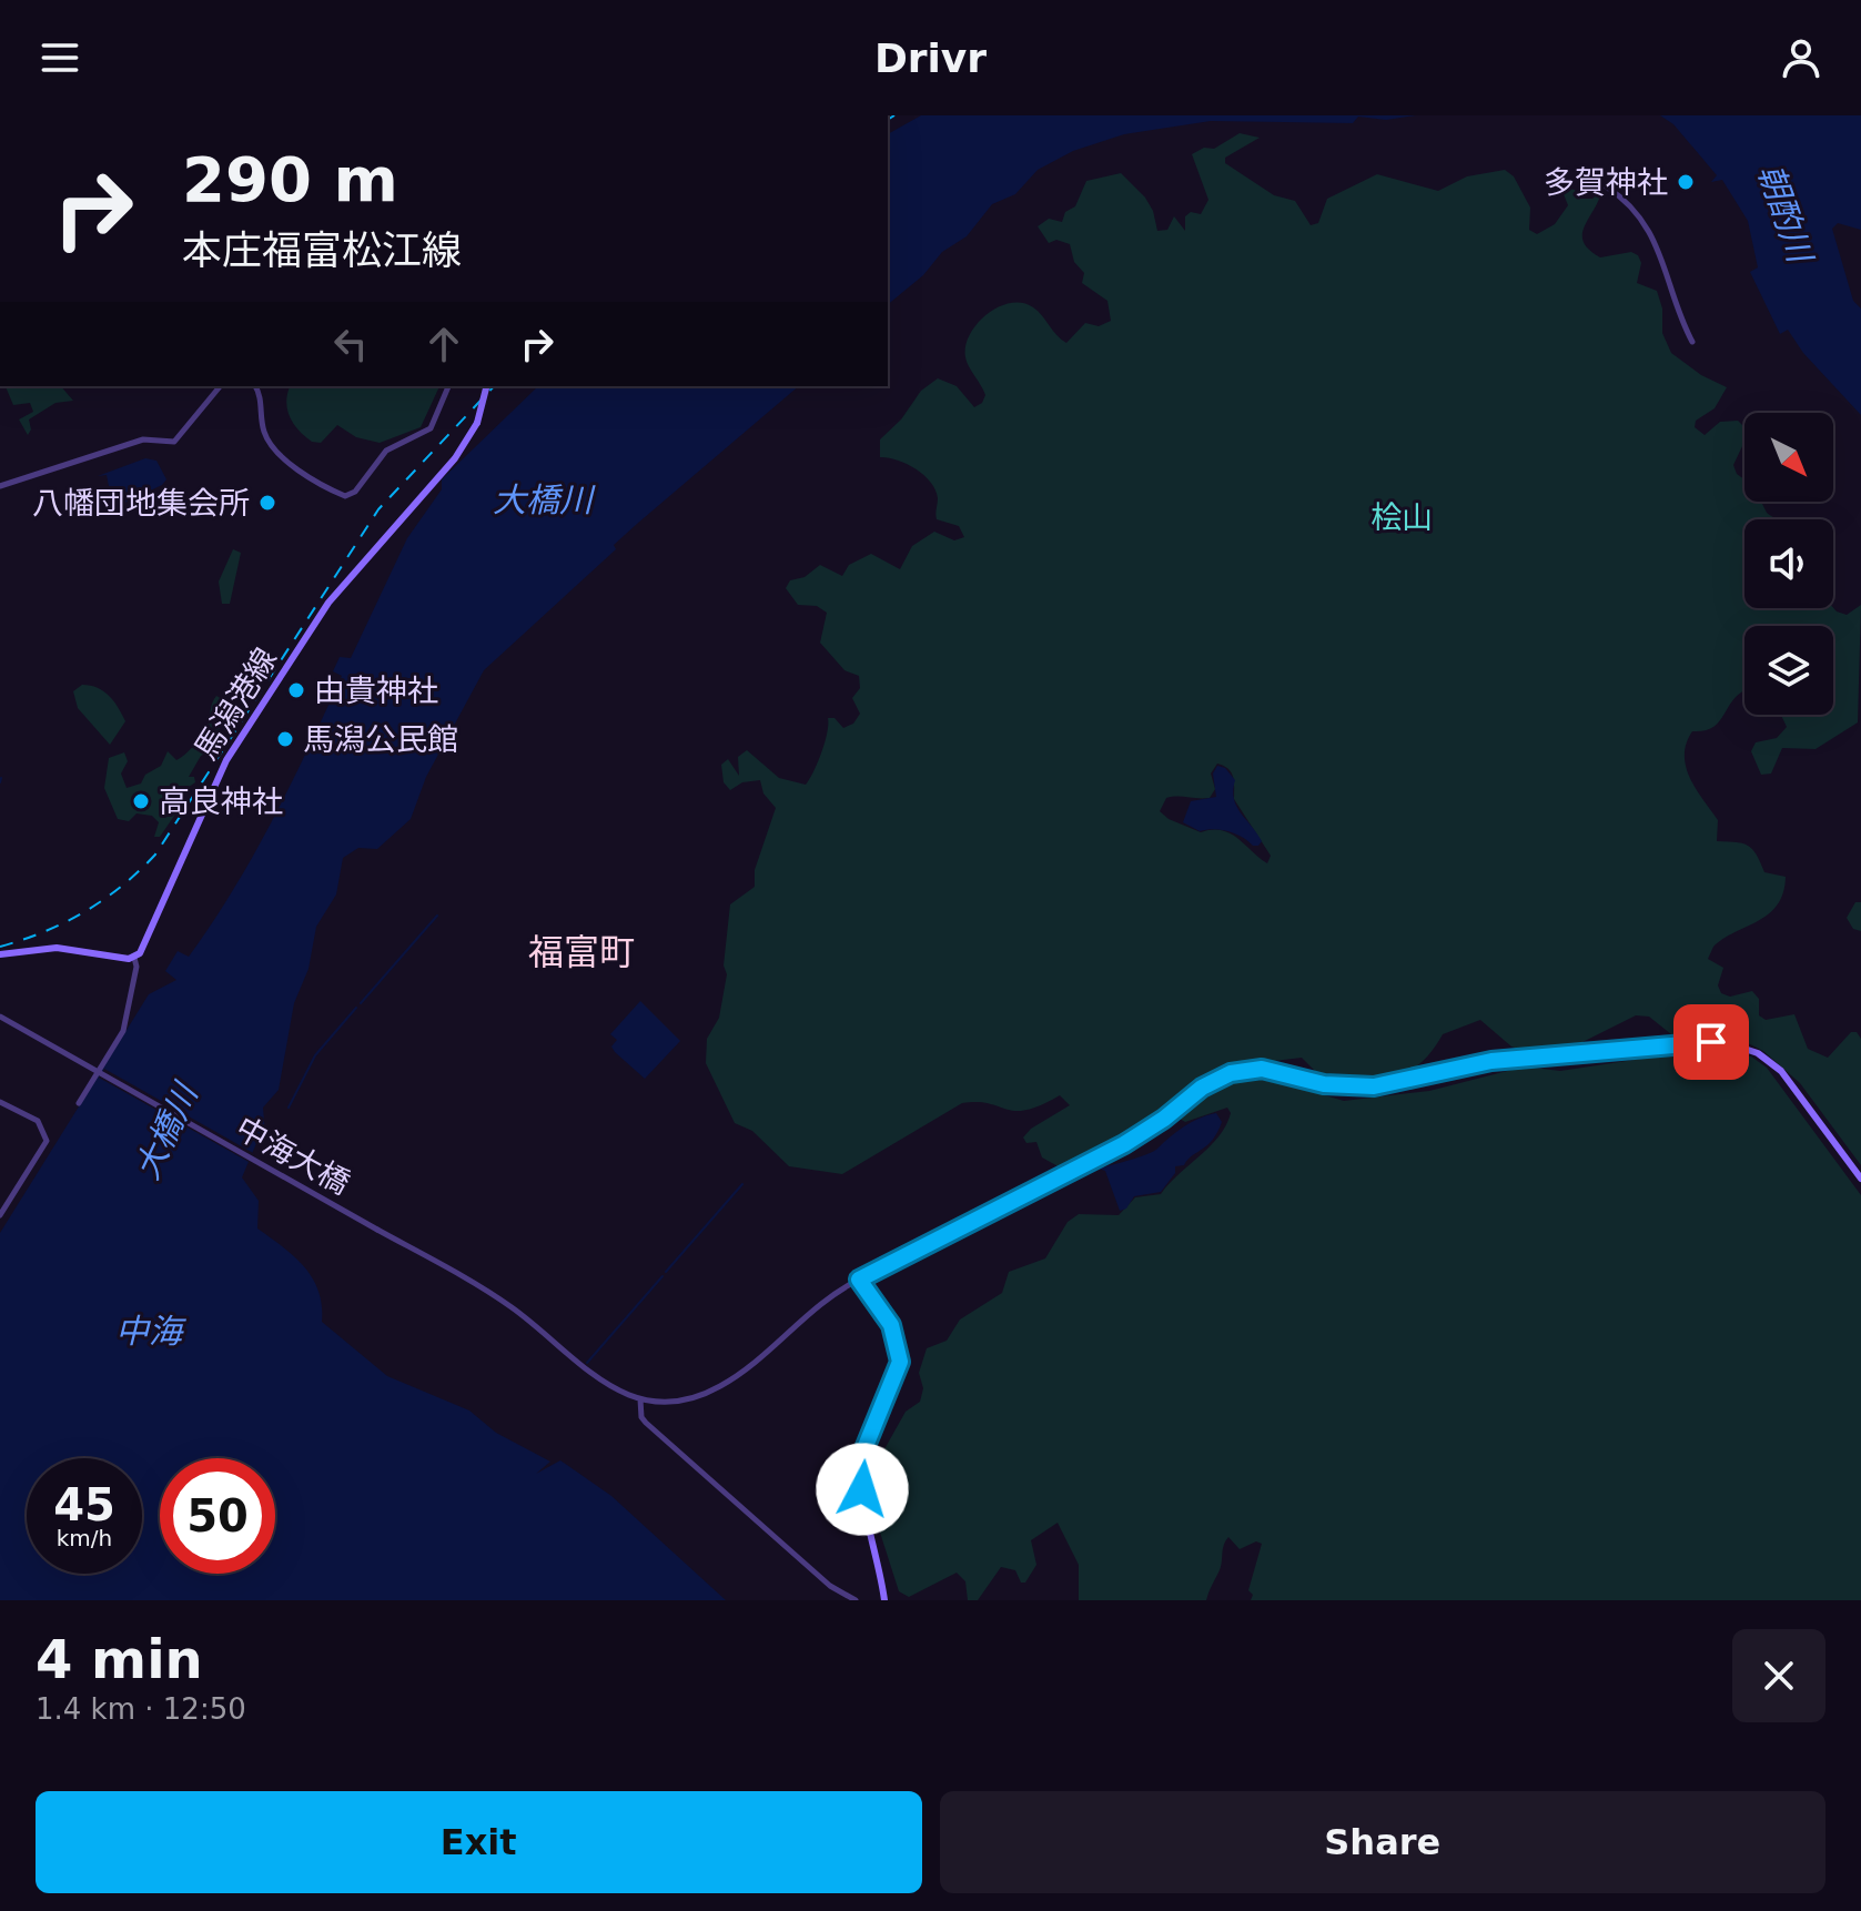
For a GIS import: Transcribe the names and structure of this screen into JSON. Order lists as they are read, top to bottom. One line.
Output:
{"streets":{"main road":["馬潟港線"],"street":["中海大橋"]},"districts":["福富町"],"water":["朝酌川","大橋川","中海"],"parks":["桧山"],"places":["多賀神社","八幡団地集会所","由貴神社","馬潟公民館","高良神社"],"north":"bottom right","page":{"header":"Drivr","turn":["290 m","本庄福富松江線"],"speed":"45 km/h","limit":"50","heading":["4 min","1.4 km · 12:50"],"buttons":["Exit","Share"]}}
